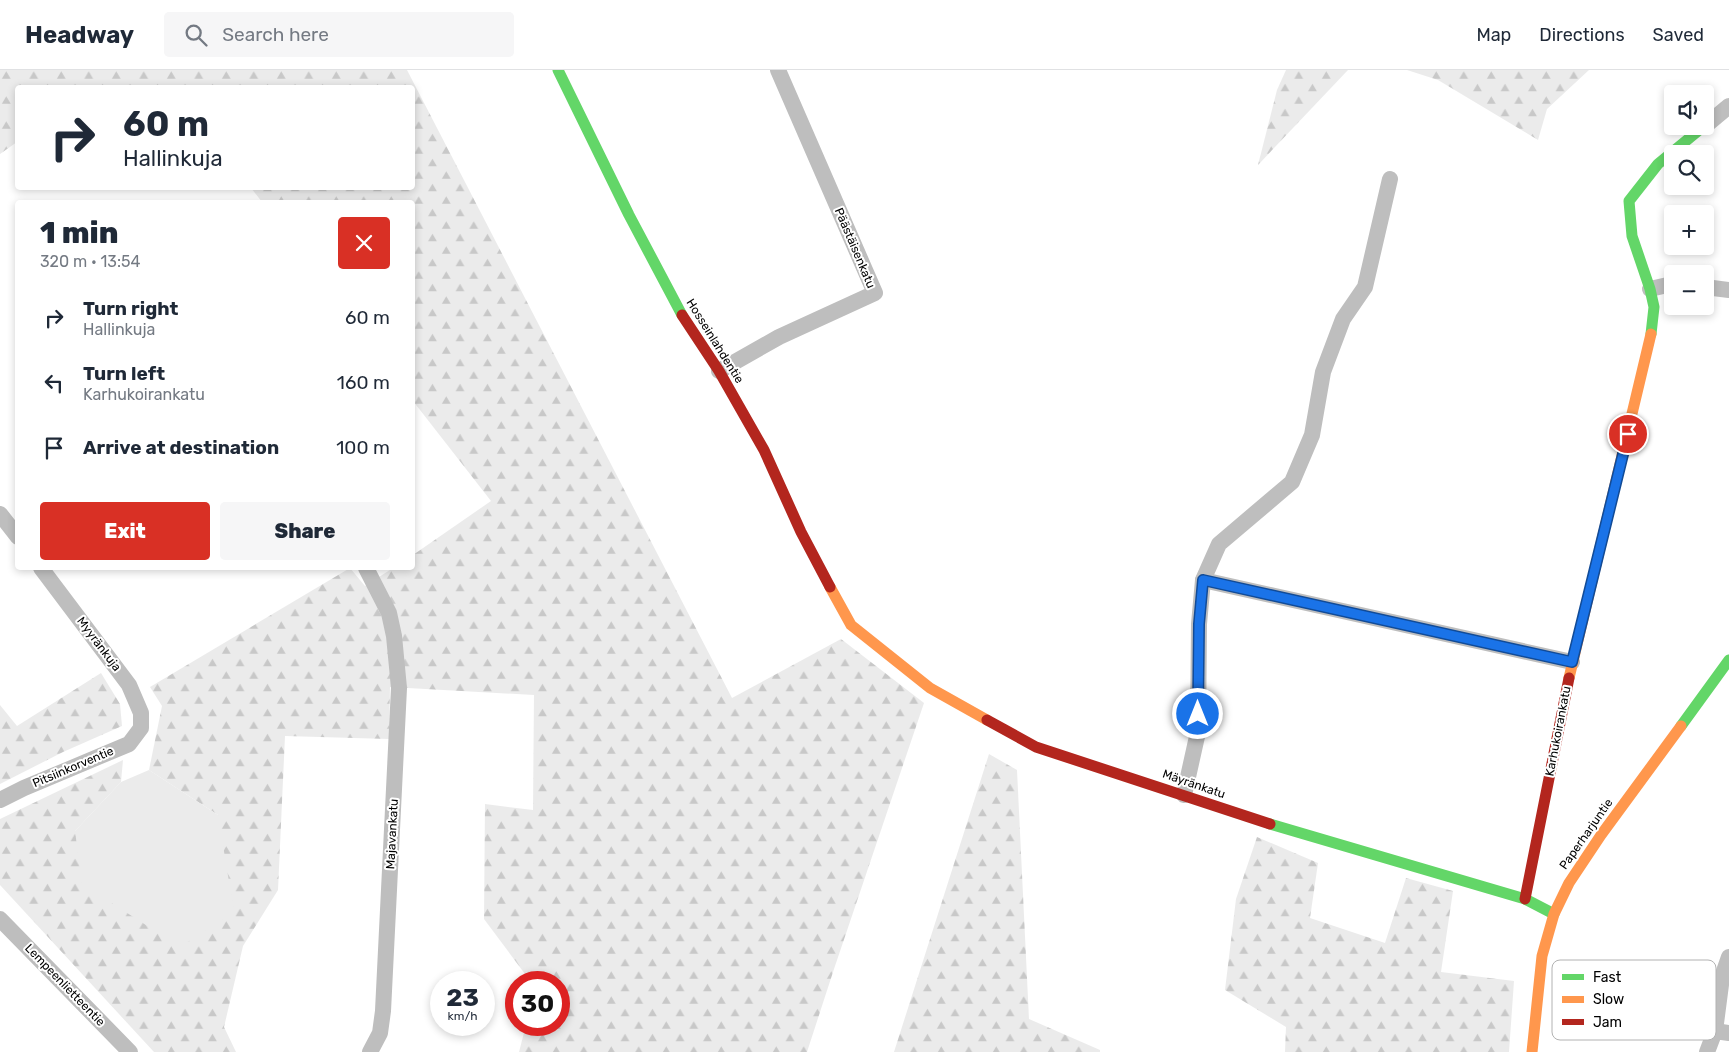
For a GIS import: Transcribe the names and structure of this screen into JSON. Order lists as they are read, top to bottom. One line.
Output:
{"streets":{"street":["Päästäisenkatu","Hosseinlahdentie","Myyränkuja","Karhukoirankatu","Pitsiinkorventie","Mäyränkatu","Majavankatu","Paperharjuntie","Lempeenlietteentie"]},"crossings":[["Päästäisenkatu","Hosseinlahdentie"],["Hosseinlahdentie","Mäyränkatu"],["Myyränkuja","Pitsiinkorventie"],["Karhukoirankatu","Mäyränkatu"],["Mäyränkatu","Paperharjuntie"]],"legend":["Fast","Slow","Jam"],"page":{"header":"Headway","search":"Search here","nav":["Map","Directions","Saved"],"map_buttons":["+","−"],"turn":["60 m","Hallinkuja"],"heading":["1 min","320 m · 13:54"],"list":[{"name":"Turn right","note":"Hallinkuja","value":"60 m"},{"name":"Turn left","note":"Karhukoirankatu","value":"160 m"},{"name":"Arrive at destination","value":"100 m"}],"buttons":["Exit","Share"],"speed":"23 km/h","limit":"30"}}
